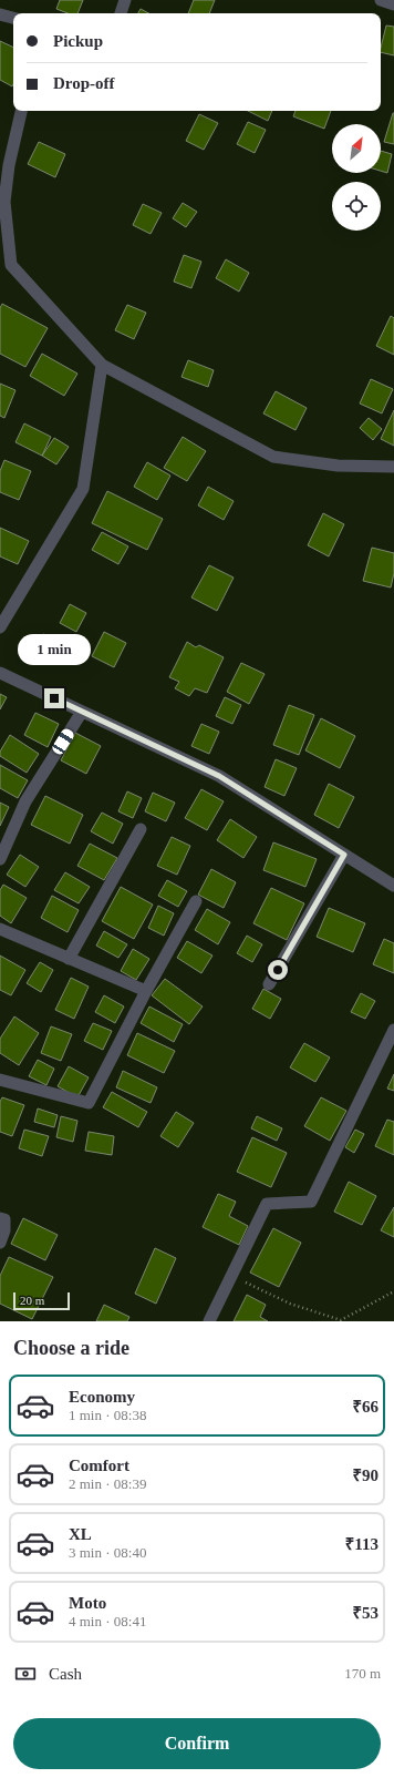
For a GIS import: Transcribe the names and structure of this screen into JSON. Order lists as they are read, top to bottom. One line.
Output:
{"scale_bar":"20 m","north":"top right","page":{"banner":["Pickup","Drop-off"],"bubble":"1 min","scale":"20 m","heading":"Choose a ride","list":[{"name":"Economy","note":"1 min · 08:38","value":"₹66"},{"name":"Comfort","note":"2 min · 08:39","value":"₹90"},{"name":"XL","note":"3 min · 08:40","value":"₹113"},{"name":"Moto","note":"4 min · 08:41","value":"₹53"}],"pay":["Cash","170 m"],"buttons":"Confirm"}}
